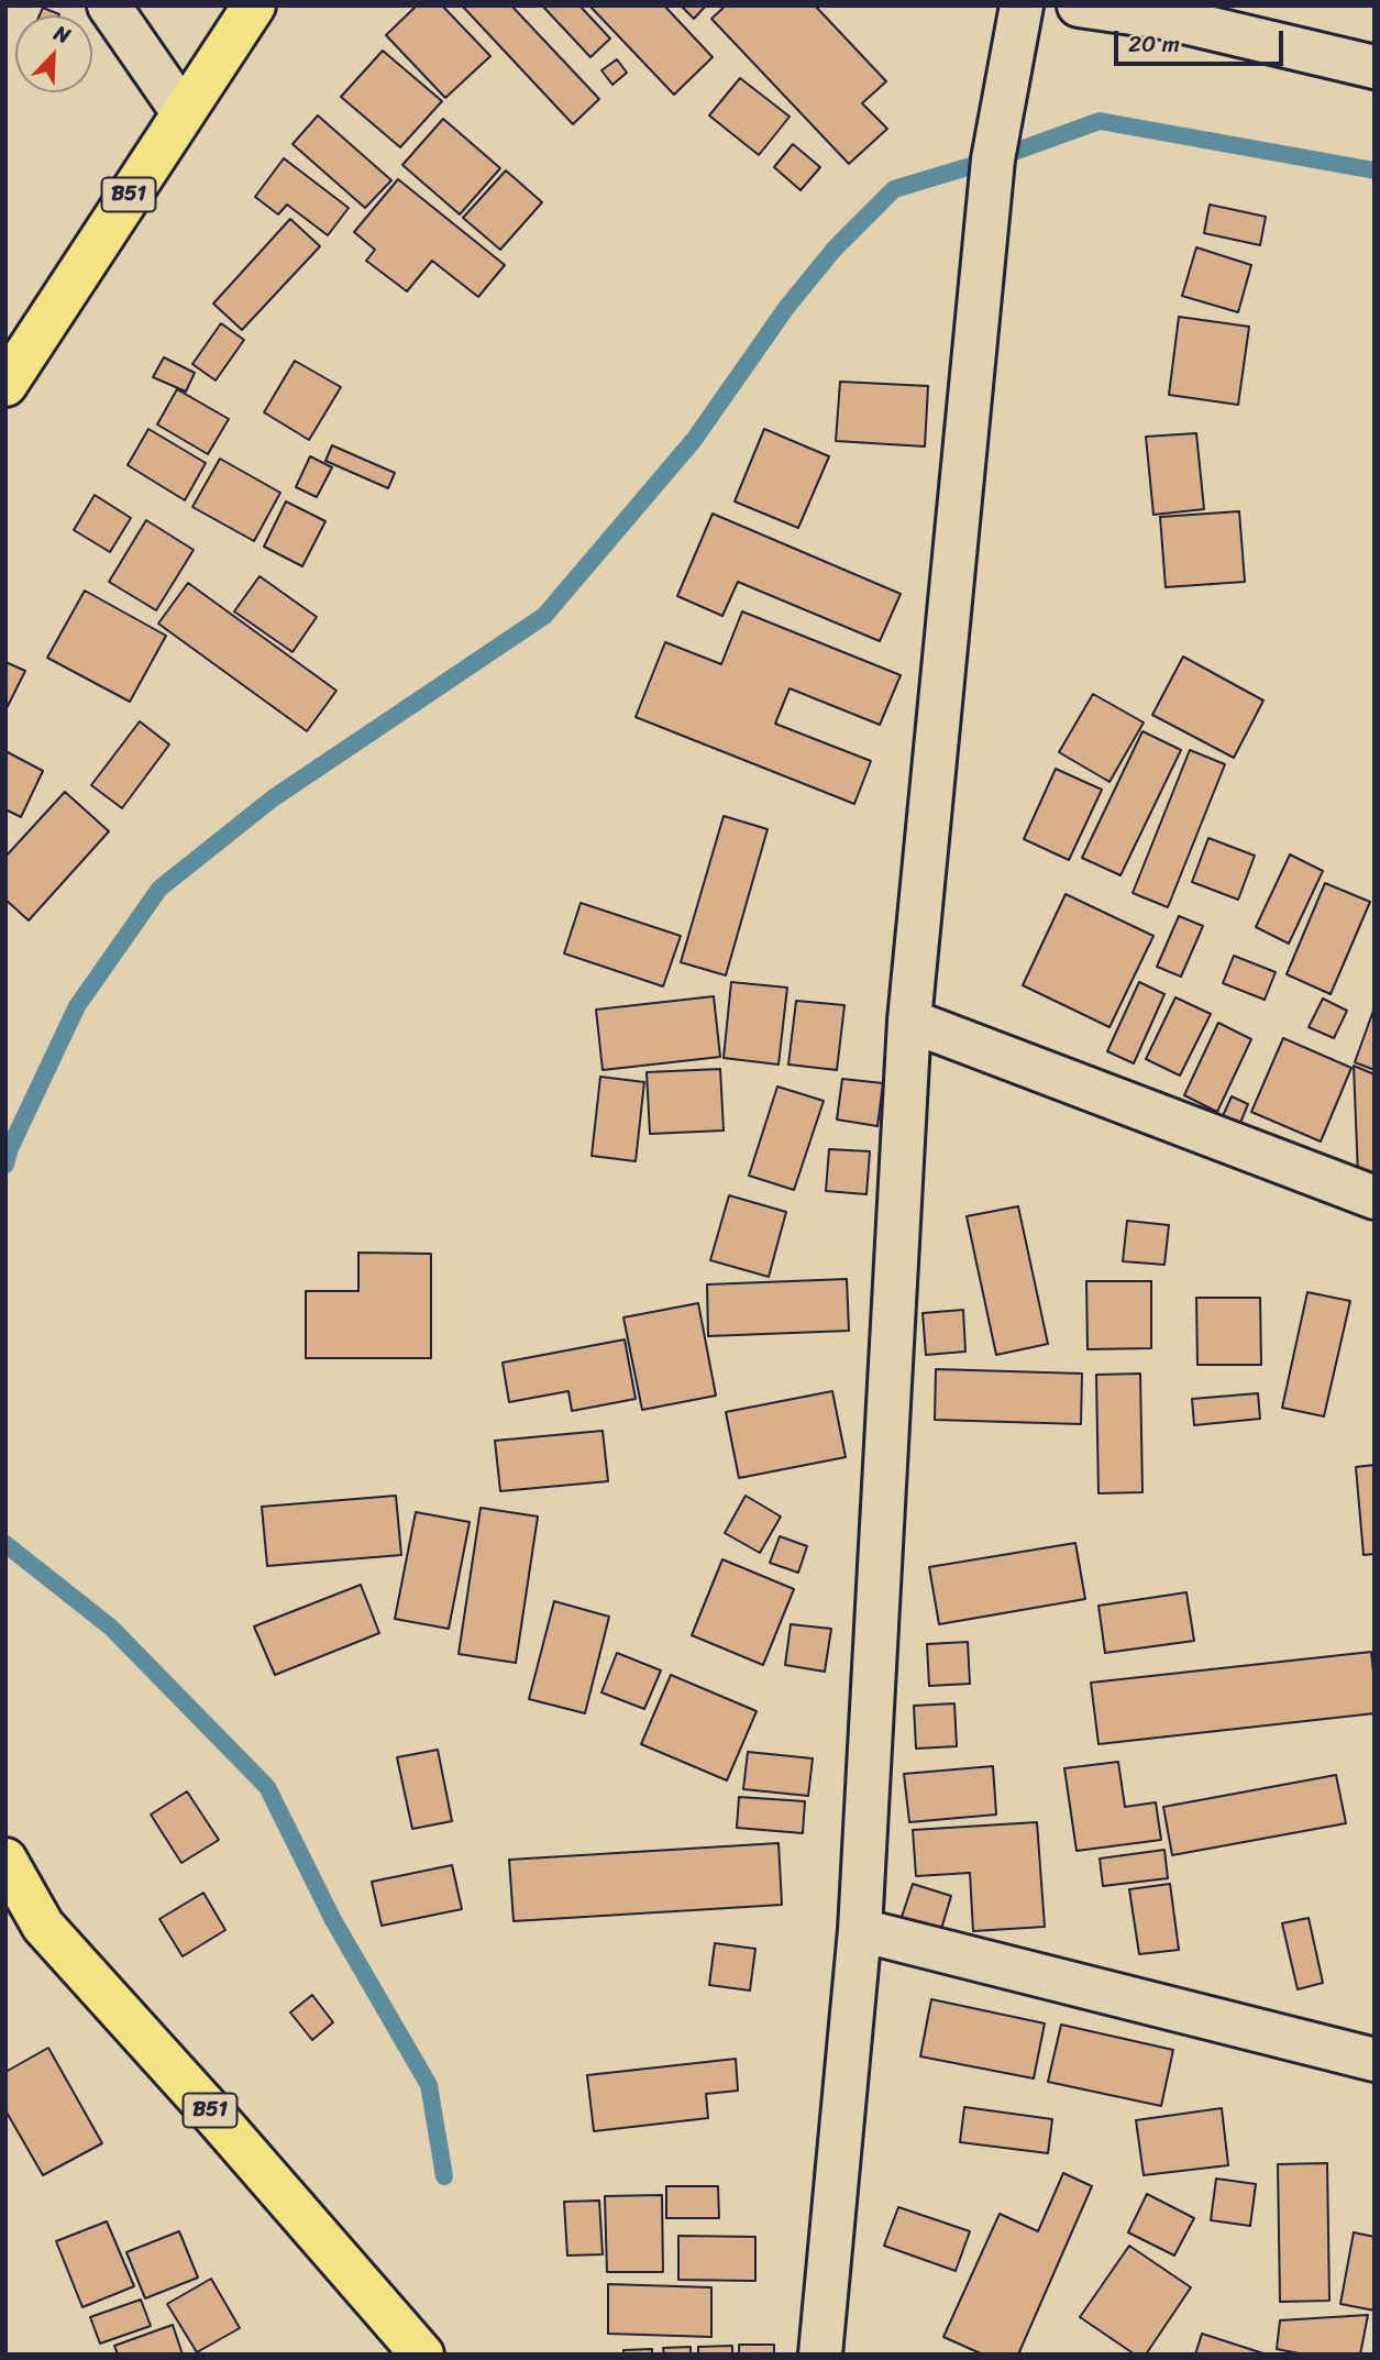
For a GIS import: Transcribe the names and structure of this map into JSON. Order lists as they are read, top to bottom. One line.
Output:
{"streets":{"highway":["B51"]},"scale_bar":"20 m","north":"top right"}
